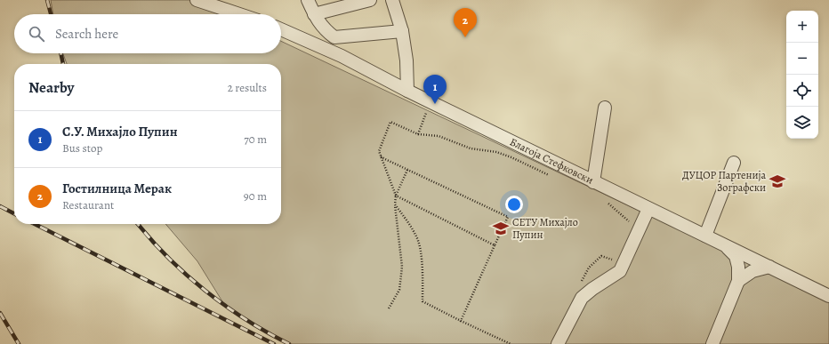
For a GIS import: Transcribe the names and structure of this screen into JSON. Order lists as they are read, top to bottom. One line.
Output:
{"streets":{"street":["Благоја Стефковски"]},"places":{"school or university":["ДУЦОР Партенија Зографски","СЕТУ Михајло Пупин"]},"page":{"pins":["2","1"],"map_buttons":["+","−"],"search":"Search here","heading":["Nearby","2 results"],"list":[{"mark":"1","name":"С.У. Михајло Пупин","note":"Bus stop","value":"70 m"},{"mark":"2","name":"Гостилница Мерак","note":"Restaurant","value":"90 m"}]}}
